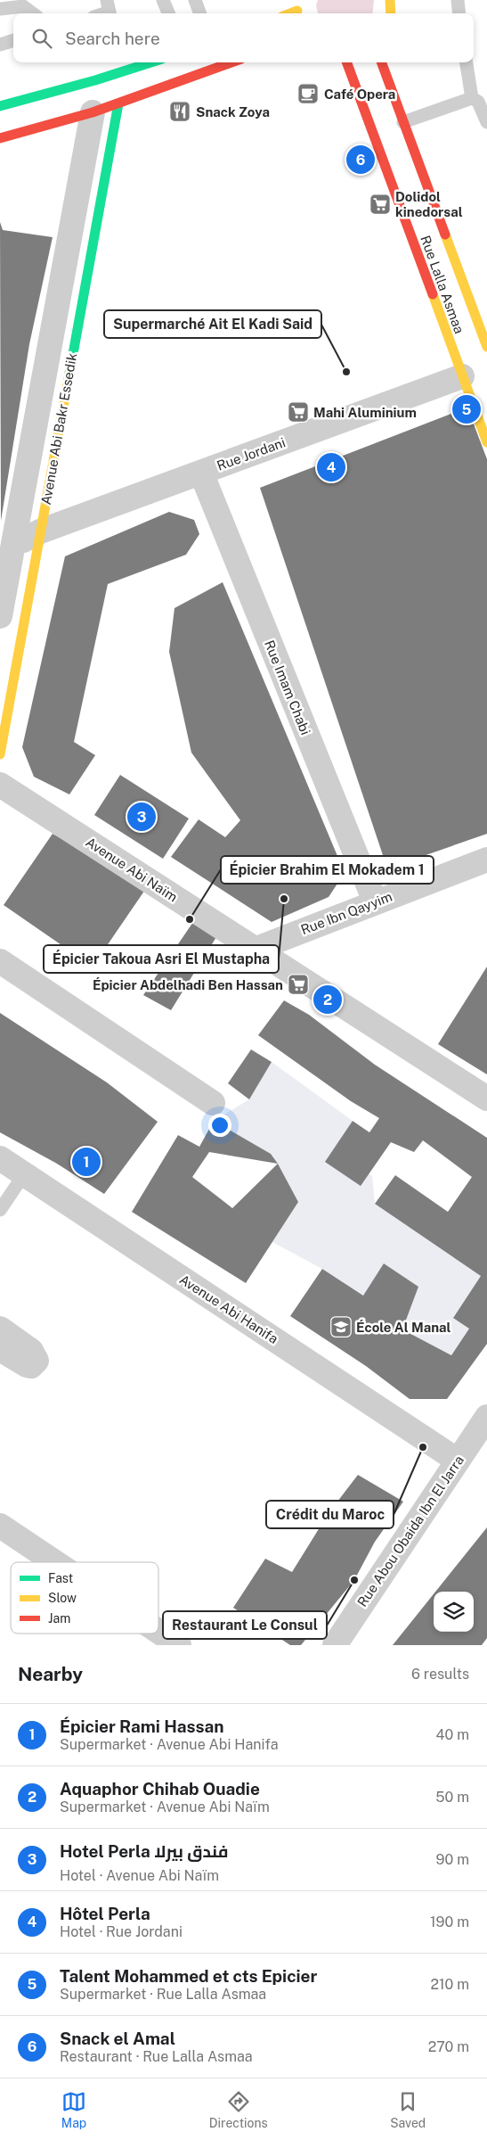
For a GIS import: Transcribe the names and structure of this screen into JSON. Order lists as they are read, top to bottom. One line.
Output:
{"streets":{"street":["Rue Lalla Asmaa","Avenue Abi Bakr Essedik","Rue Jordani","Rue Imam Chabi","Avenue Abi Naïm","Rue Ibn Qayyim","Avenue Abi Hanifa","Rue Abou Obaida Ibn El Jarra"]},"crossings":[["Rue Lalla Asmaa","Rue Jordani"],["Avenue Abi Bakr Essedik","Rue Jordani"],["Rue Jordani","Rue Imam Chabi"],["Rue Imam Chabi","Rue Ibn Qayyim"],["Avenue Abi Naïm","Rue Ibn Qayyim"],["Avenue Abi Hanifa","Rue Abou Obaida Ibn El Jarra"]],"places":{"cafe":["Café Opera"],"restaurant":["Snack Zoya"],"supermarket":["Dolidol kinedorsal","Mahi Aluminium","Épicier Abdelhadi Ben Hassan"],"other":["Supermarché Ait El Kadi Said","Épicier Takoua Asri El Mustapha","Épicier Brahim El Mokadem 1","Crédit du Maroc","Restaurant Le Consul"],"school or university":["École Al Manal"]},"legend":["Fast","Slow","Jam"],"page":{"search":"Search here","pins":["6","5","4","3","2","1"],"heading":["Nearby","6 results"],"list":[{"mark":"1","name":"Épicier Rami Hassan","note":"Supermarket · Avenue Abi Hanifa","value":"40 m"},{"mark":"2","name":"Aquaphor Chihab Ouadie","note":"Supermarket · Avenue Abi Naïm","value":"50 m"},{"mark":"3","name":"Hotel Perla فندق بيرلا","note":"Hotel · Avenue Abi Naïm","value":"90 m"},{"mark":"4","name":"Hôtel Perla","note":"Hotel · Rue Jordani","value":"190 m"},{"mark":"5","name":"Talent Mohammed et cts Epicier","note":"Supermarket · Rue Lalla Asmaa","value":"210 m"},{"mark":"6","name":"Snack el Amal","note":"Restaurant · Rue Lalla Asmaa","value":"270 m"}],"nav":["Map","Directions","Saved"]}}
